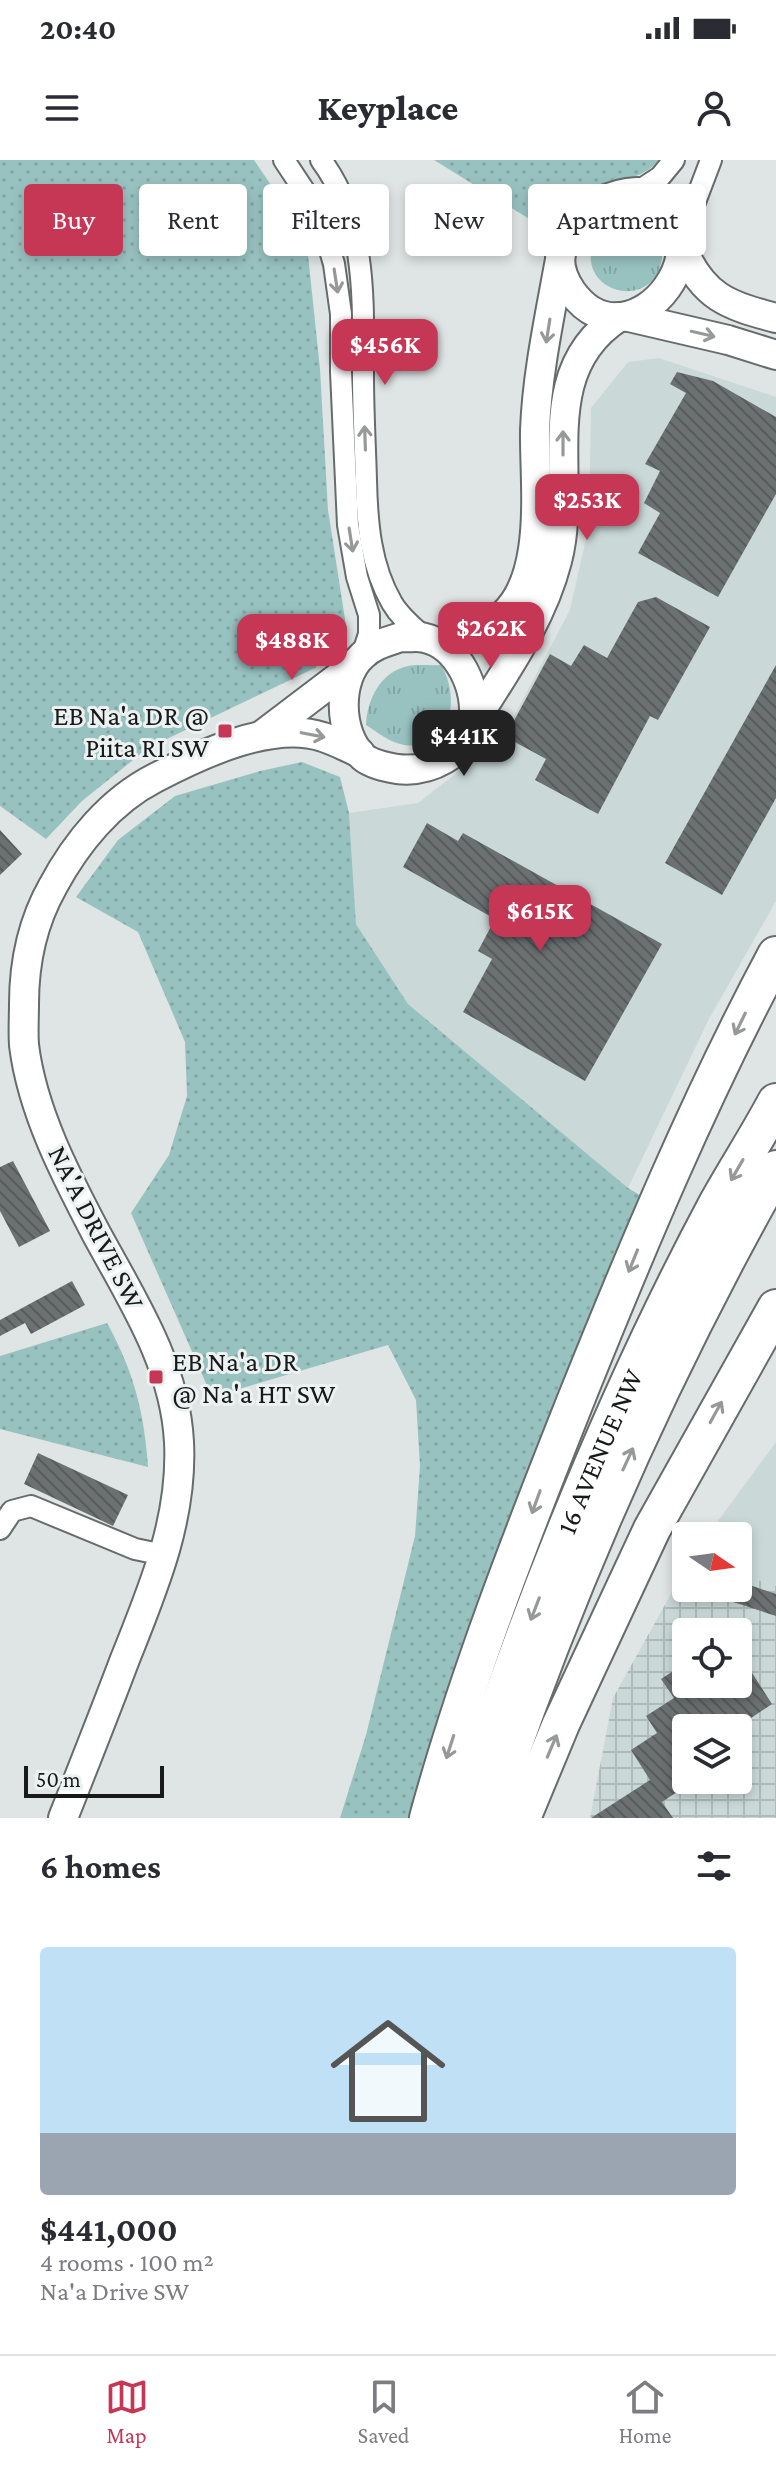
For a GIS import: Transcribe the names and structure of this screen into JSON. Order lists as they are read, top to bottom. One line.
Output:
{"streets":{"highway":["16 AVENUE NW"],"street":["NA'A DRIVE SW"]},"places":{"transit":["EB Na'a DR @ Piita RI SW","EB Na'a DR @ Na'a HT SW"]},"scale_bar":"50 m","north":"right","page":{"status":"20:40","header":"Keyplace","chip":["Buy","Rent","Filters","New","Apartment"],"price":["$456K","$253K","$262K","$488K","$441K","$615K"],"scale":"50 m","heading":"6 homes","list":[{"name":"$441,000","note":"4 rooms · 100 m² · Na'a Drive SW"}],"tabs":["Map","Saved","Home"]}}
